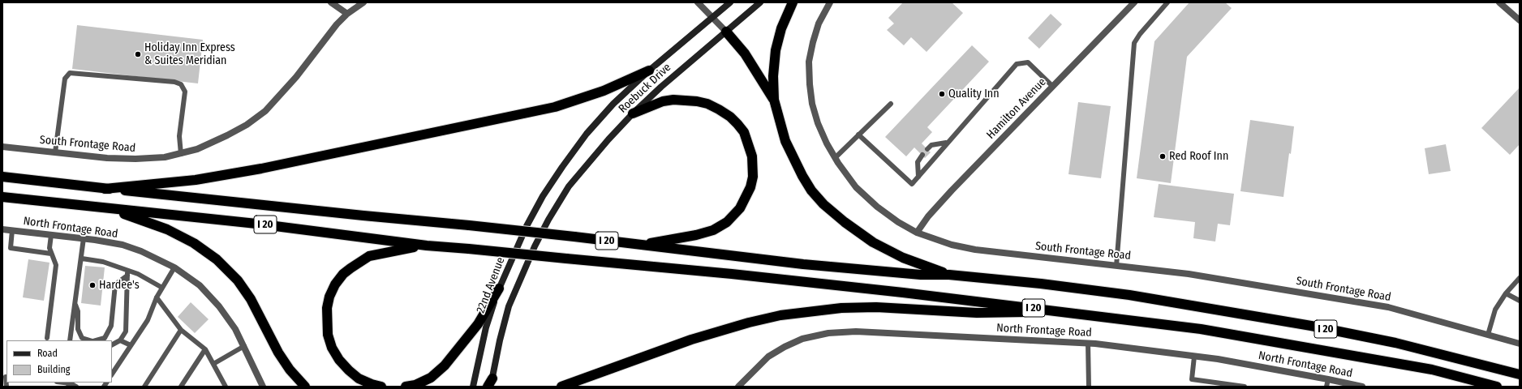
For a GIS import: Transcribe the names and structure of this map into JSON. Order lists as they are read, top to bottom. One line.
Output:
{"streets":{"highway":["I 20"],"main road":["Roebuck Drive","22nd Avenue"],"street":["Hamilton Avenue","South Frontage Road","North Frontage Road"]},"crossings":[["Roebuck Drive","22nd Avenue"],["Hamilton Avenue","South Frontage Road"]],"places":["Holiday Inn Express & Suites Meridian","Quality Inn","Red Roof Inn","Hardee's"],"legend":["Road","Building"]}
